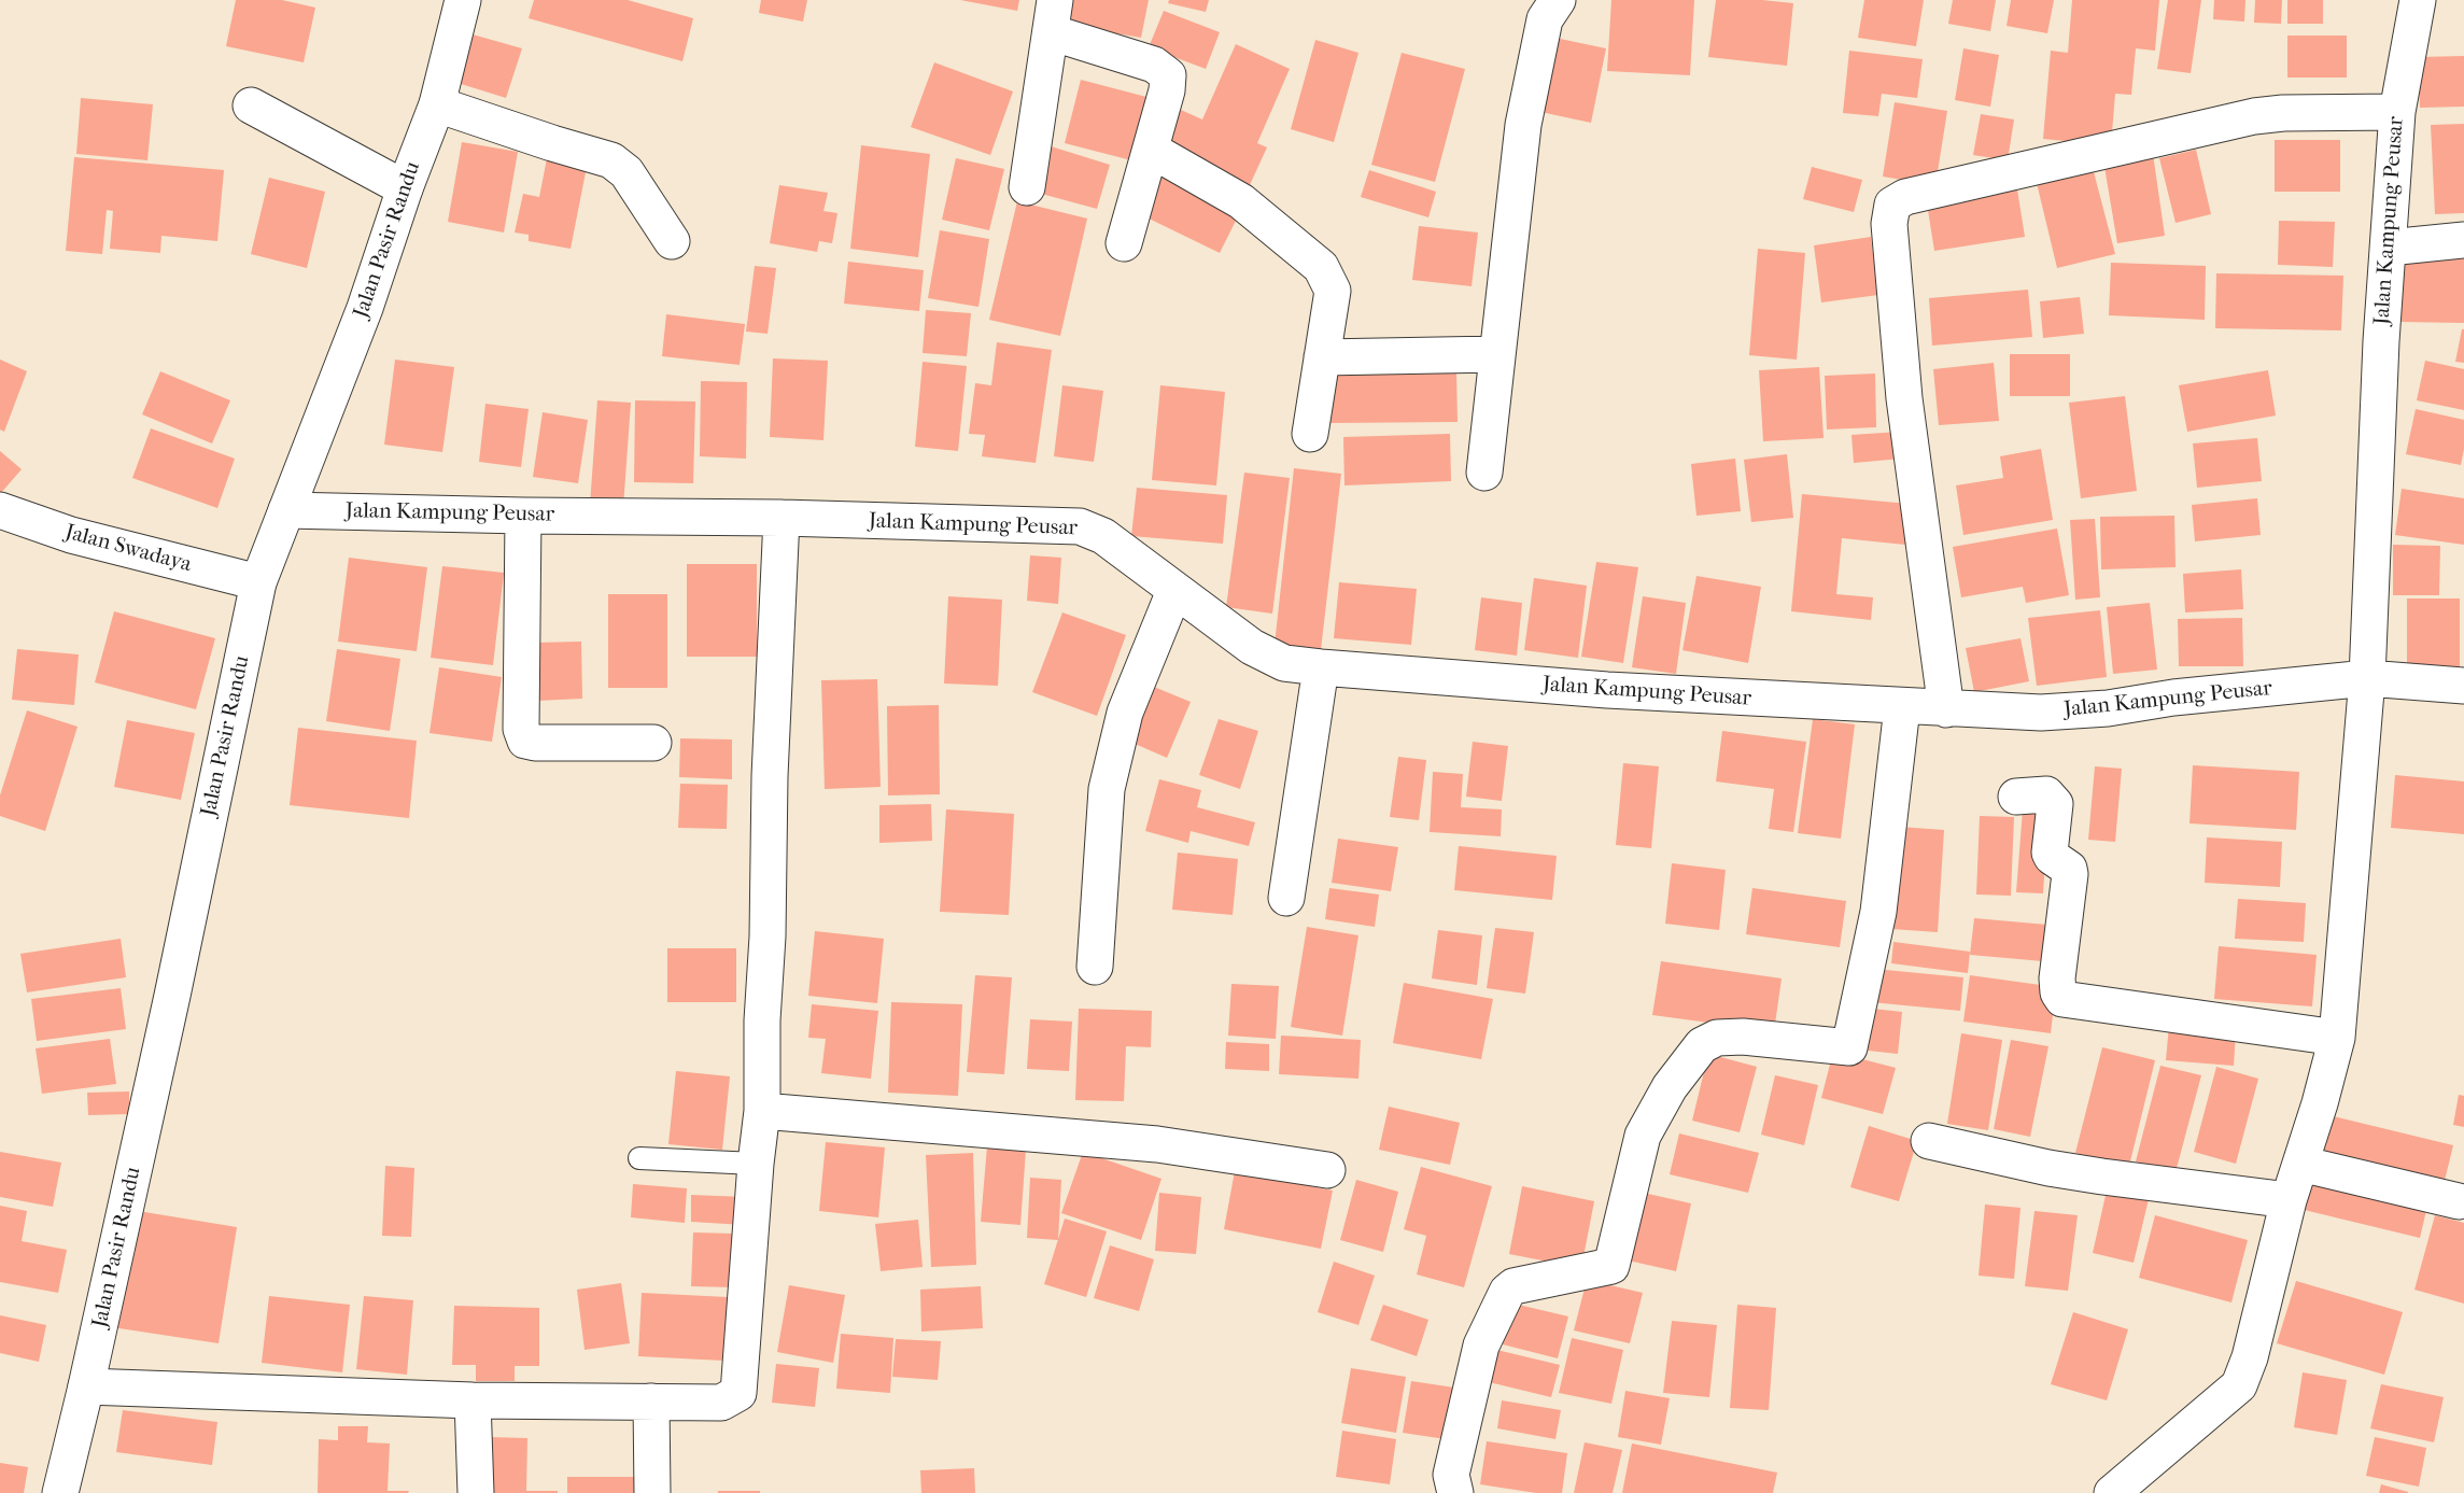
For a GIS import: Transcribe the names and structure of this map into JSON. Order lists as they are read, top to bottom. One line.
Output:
{"streets":{"street":["Jalan Kampung Peusar","Jalan Pasir Randu","Jalan Swadaya"]},"crossings":[["Jalan Kampung Peusar","Jalan Pasir Randu"],["Jalan Pasir Randu","Jalan Swadaya"]]}
